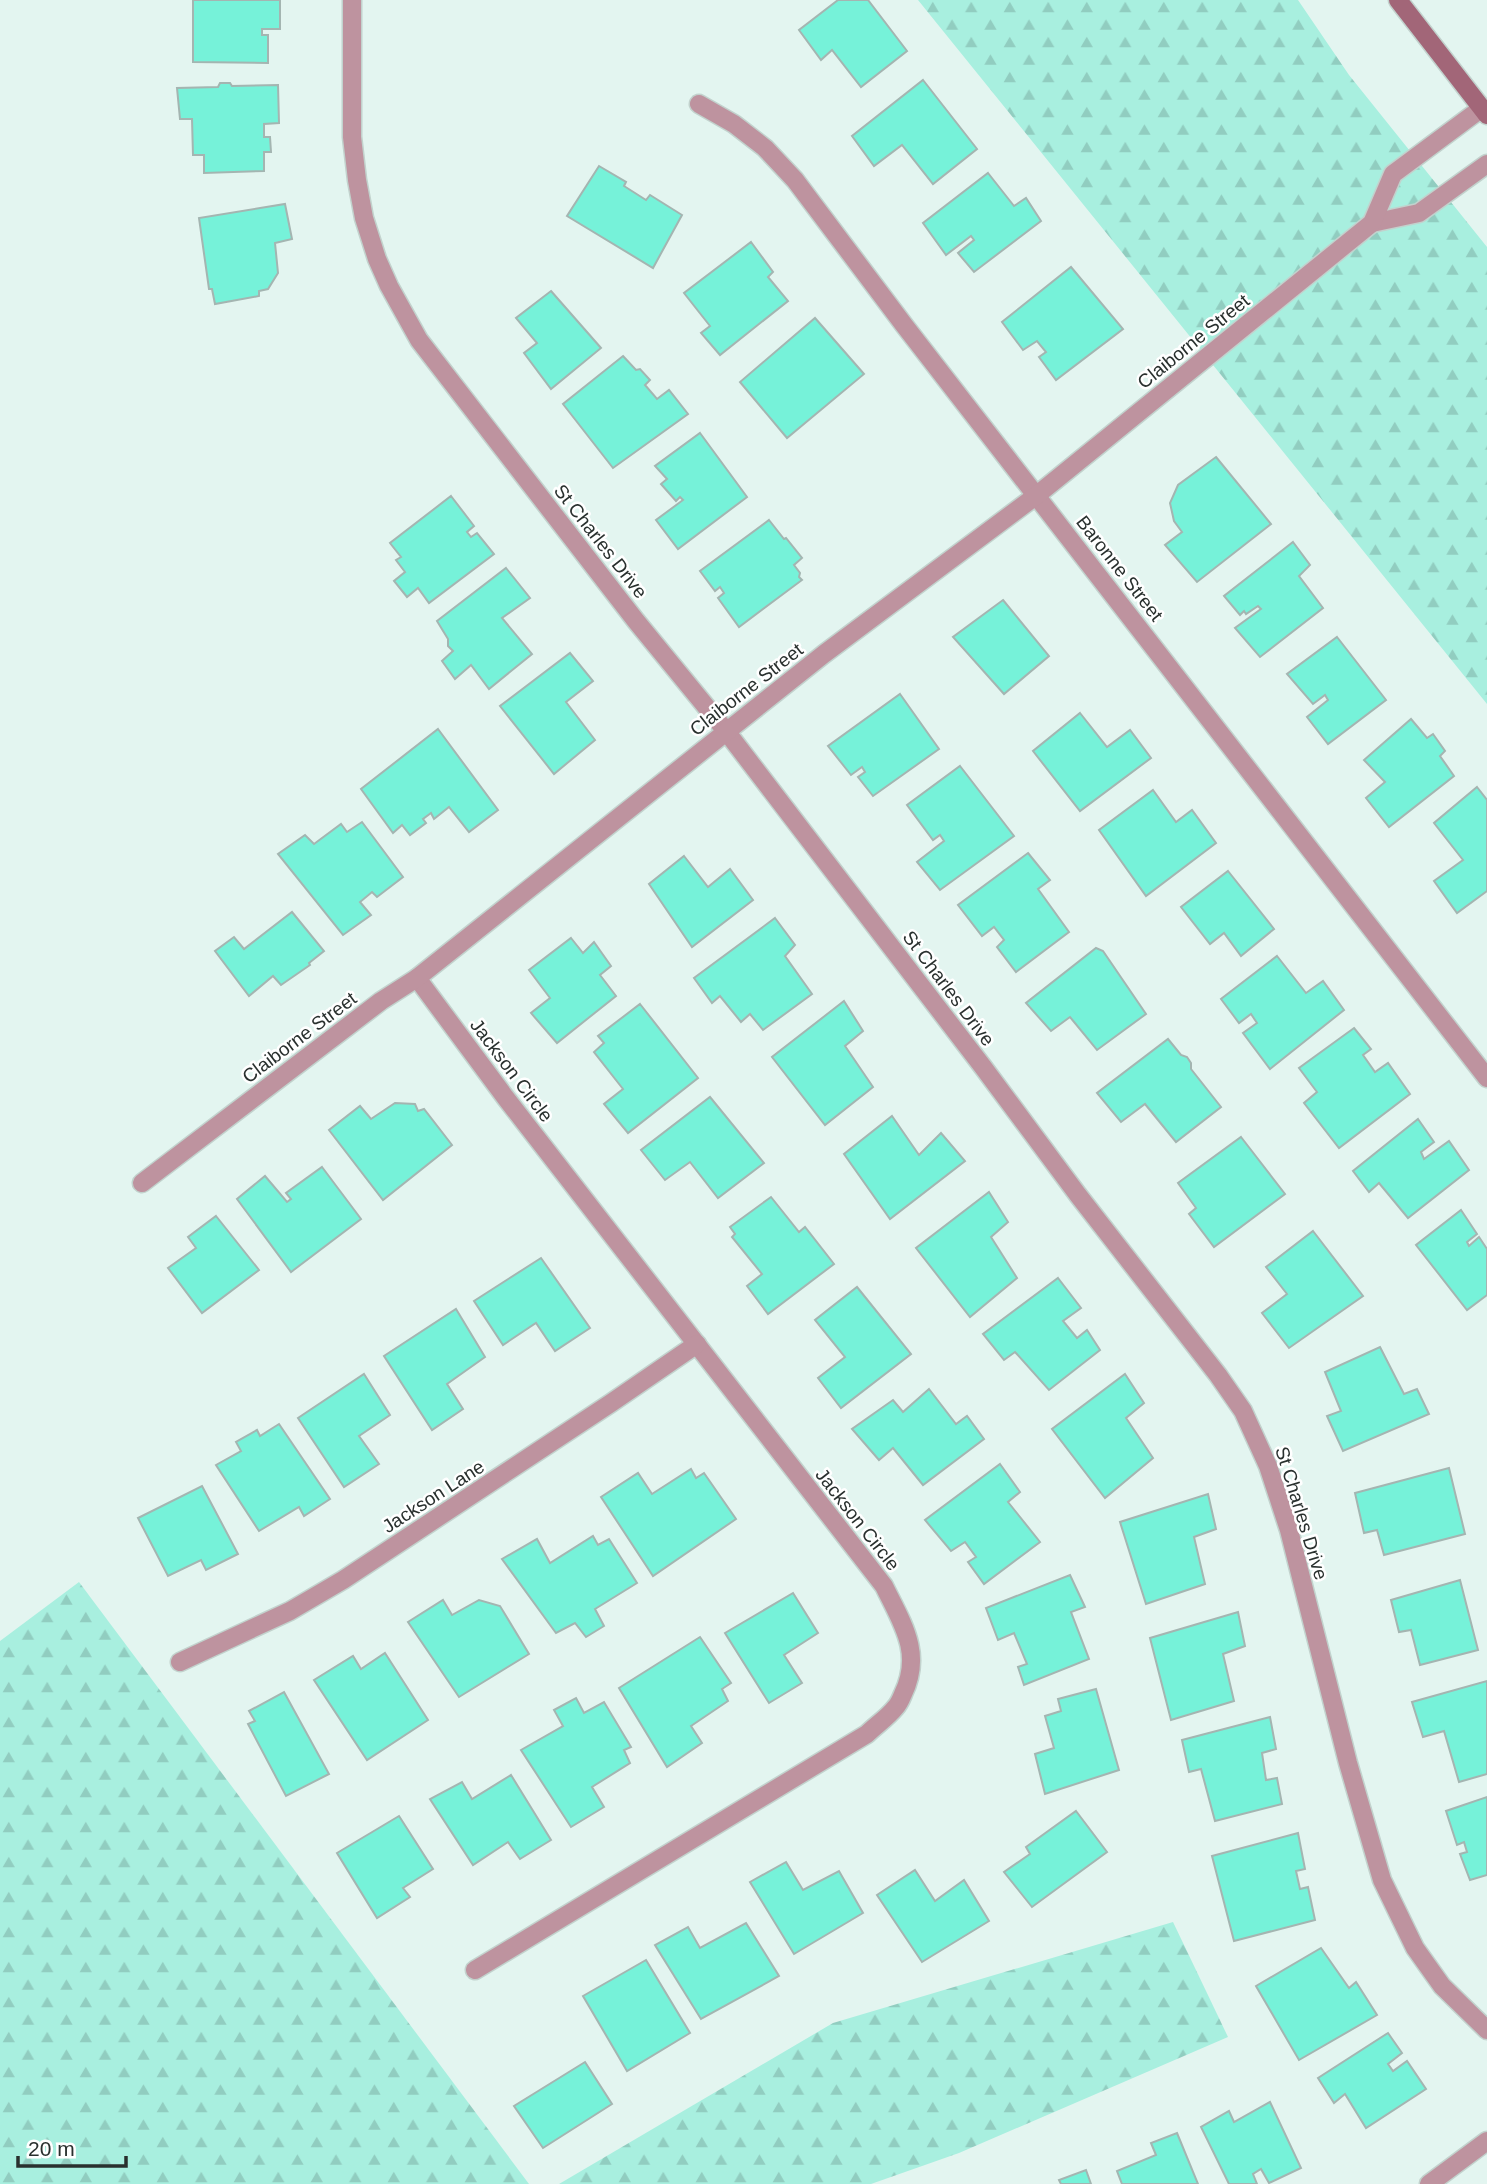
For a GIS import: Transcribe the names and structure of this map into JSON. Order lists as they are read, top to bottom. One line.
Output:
{"streets":{"street":["Claiborne Street","St Charles Drive","Baronne Street","Jackson Circle","Jackson Lane"]},"crossings":[["Claiborne Street","St Charles Drive"],["Claiborne Street","Baronne Street"],["Claiborne Street","Jackson Circle"],["Jackson Circle","Jackson Lane"]],"scale_bar":"20 m"}
